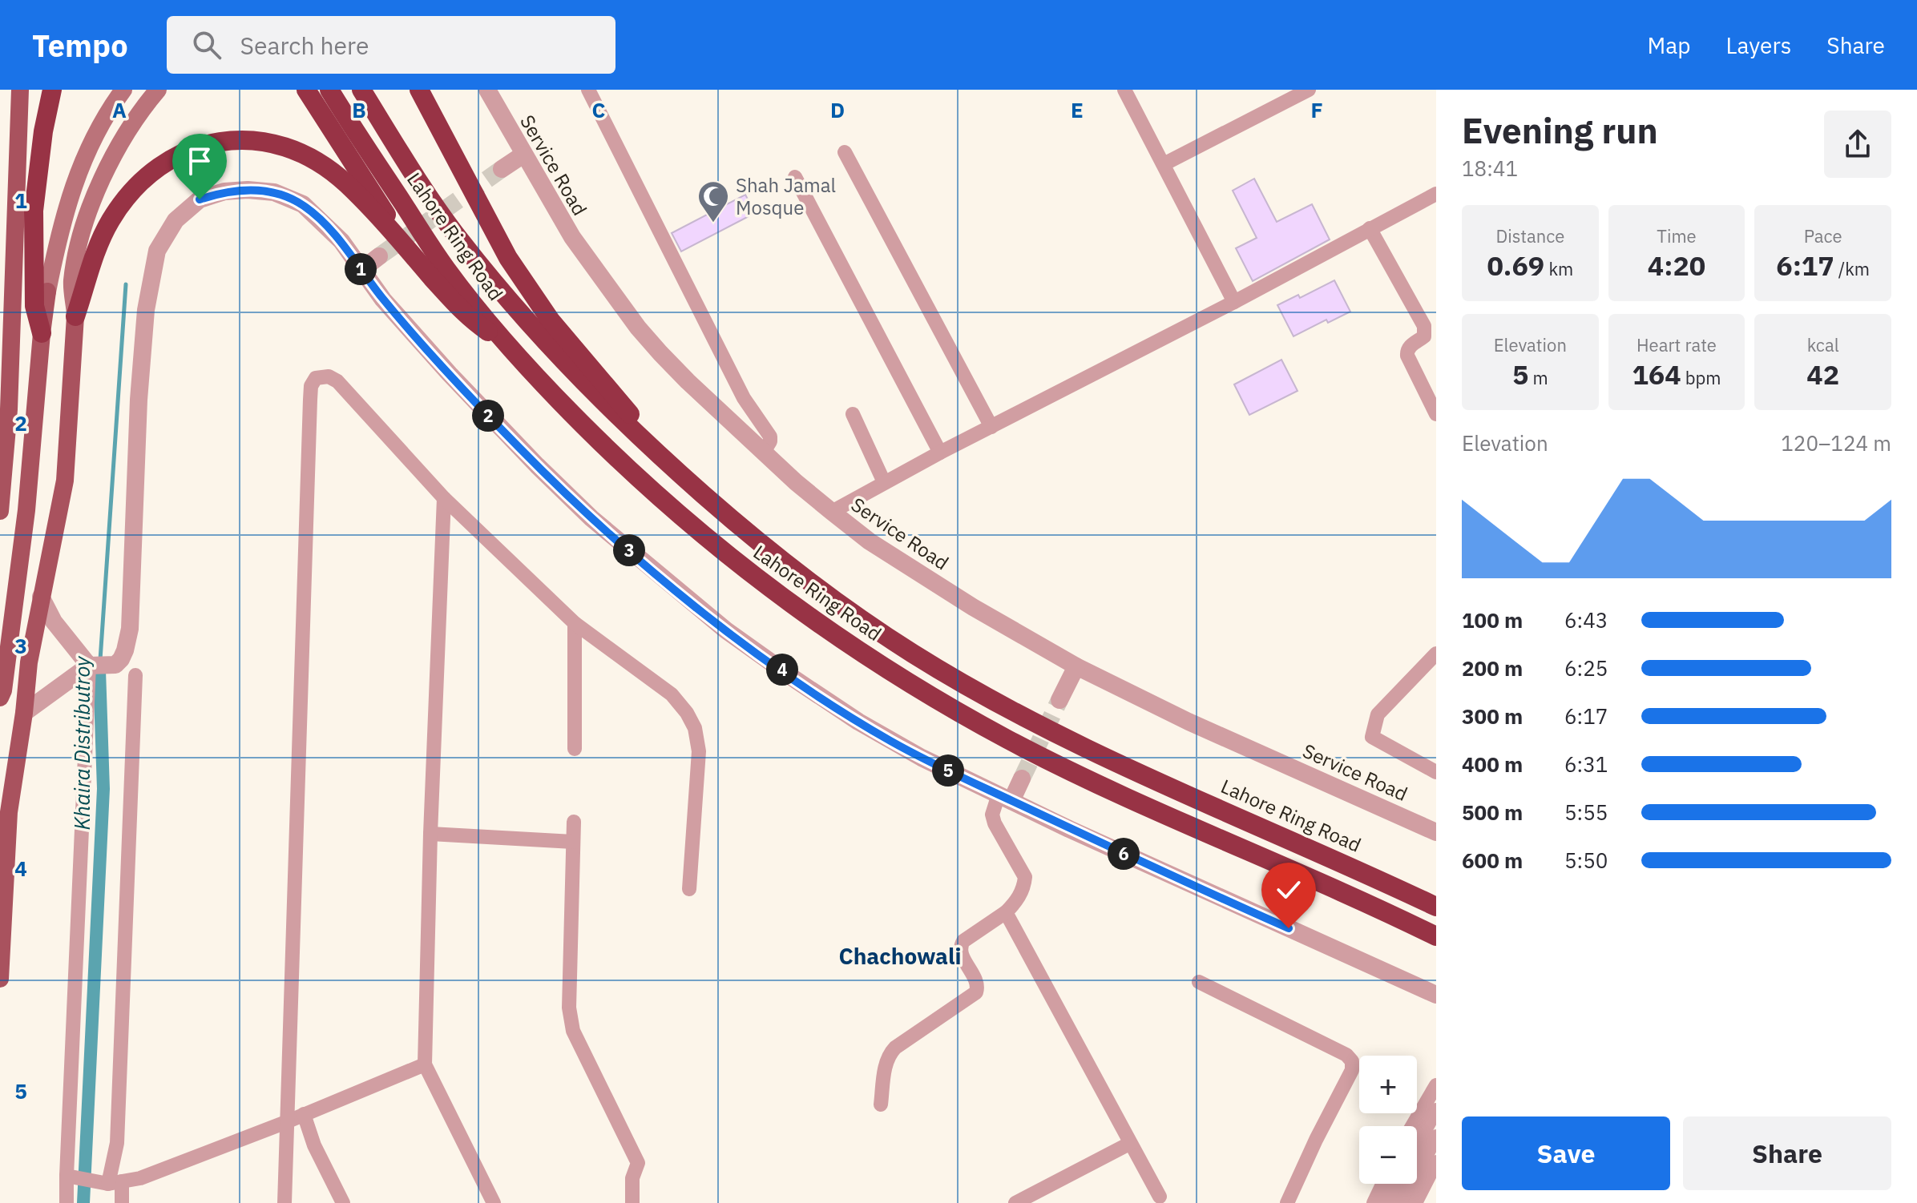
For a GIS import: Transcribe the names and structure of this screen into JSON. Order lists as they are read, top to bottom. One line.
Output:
{"streets":{"highway":["Lahore Ring Road"],"street":["Service Road"]},"districts":["Chachowali"],"water":["Khaira Distributroy"],"places":{"mosque":["Shah Jamal Mosque"]},"page":{"header":"Tempo","search":"Search here","nav":["Map","Layers","Share"],"heading":["Evening run","18:41"],"stats":[["Distance","0.69 km"],["Time","4:20"],["Pace","6:17 /km"],["Elevation","5 m"],["Heart rate","164 bpm"],["kcal","42"]],"pins":["1","2","3","4","5","6"],"chart":["Elevation","120–124 m"],"list":[{"name":"100 m","note":"6:43"},{"name":"200 m","note":"6:25"},{"name":"300 m","note":"6:17"},{"name":"400 m","note":"6:31"},{"name":"500 m","note":"5:55"},{"name":"600 m","note":"5:50"}],"map_buttons":["+","−"],"buttons":["Save","Share"]},"grid":{"columns":["A","B","C","D","E","F"],"rows":["1","2","3","4","5"]}}
